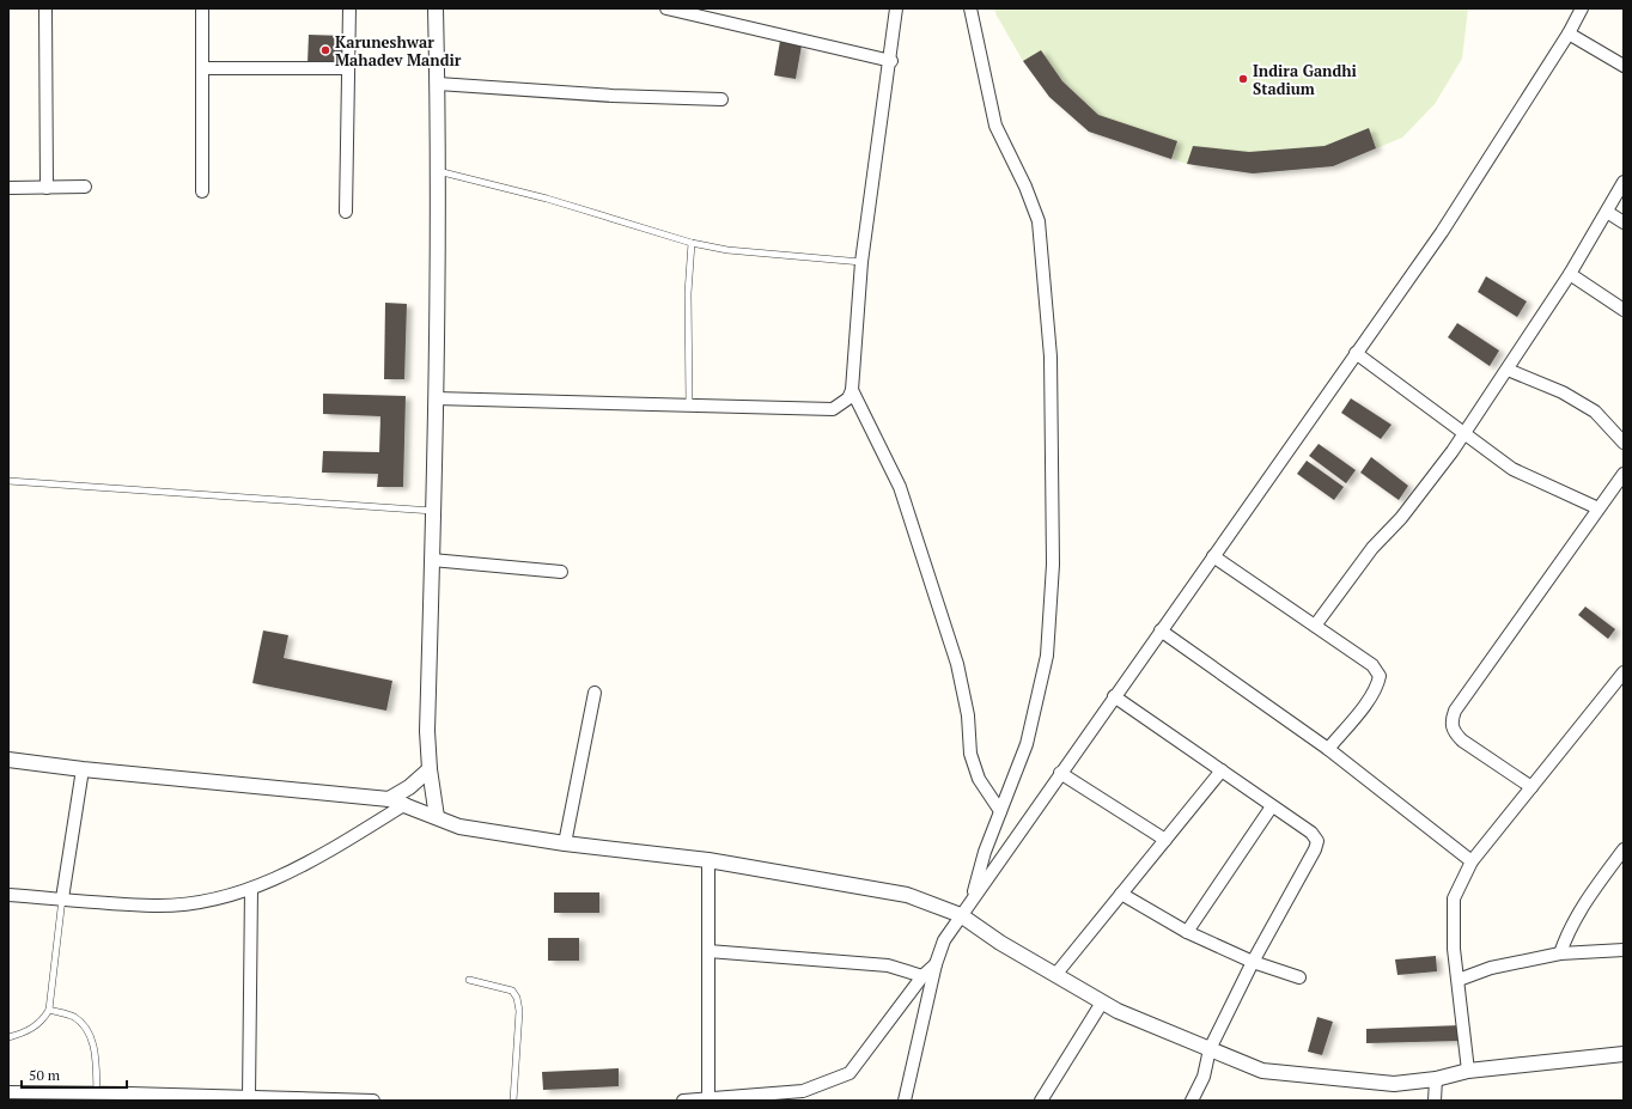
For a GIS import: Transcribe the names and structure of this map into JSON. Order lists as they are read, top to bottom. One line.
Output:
{"places":["Karuneshwar Mahadev Mandir","Indira Gandhi Stadium"],"scale_bar":"50 m"}
